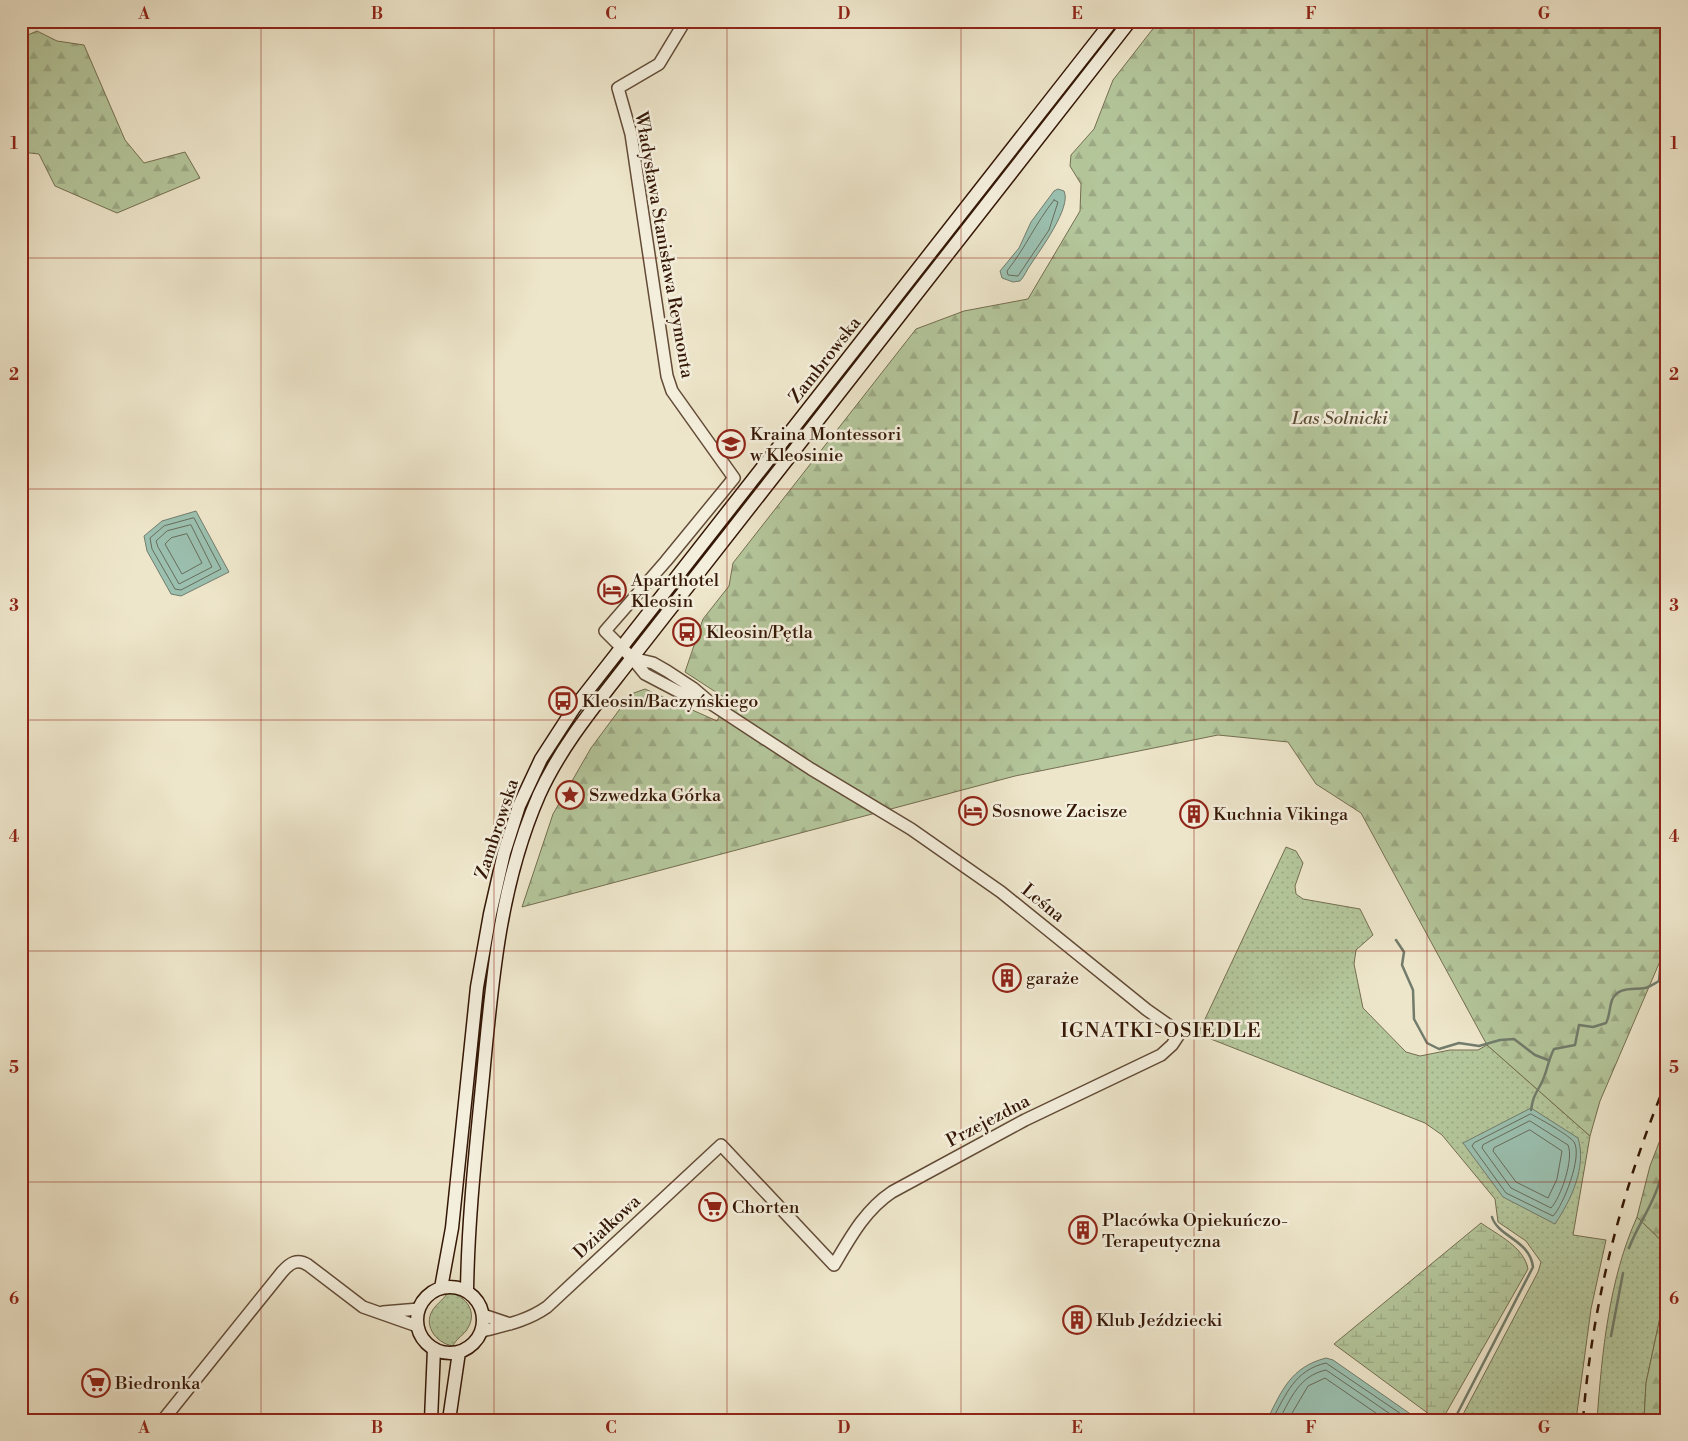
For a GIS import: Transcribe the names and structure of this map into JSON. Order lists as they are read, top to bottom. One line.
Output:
{"streets":{"main road":["Zambrowska"],"street":["Władysława Stanisława Reymonta","Leśna","Przejezdna","Działkowa"]},"crossings":[["Władysława Stanisława Reymonta","Leśna"],["Zambrowska","Leśna"],["Zambrowska","Działkowa"],["Leśna","Przejezdna"],["Przejezdna","Działkowa"]],"districts":["IGNATKI-OSIEDLE"],"parks":["Las Solnicki"],"places":{"school or university":["Kraina Montessori w Kleosinie"],"hotel":["Aparthotel Kleosin","Sosnowe Zacisze"],"bus stop":["Kleosin/Pętla","Kleosin/Baczyńskiego"],"place":["Szwedzka Górka"],"building":["Kuchnia Vikinga","garaże","Placówka Opiekuńczo- Terapeutyczna","Klub Jeździecki"],"supermarket":["Chorten","Biedronka"]},"grid":{"columns":["A","B","C","D","E","F","G"],"rows":["1","2","3","4","5","6"]}}
